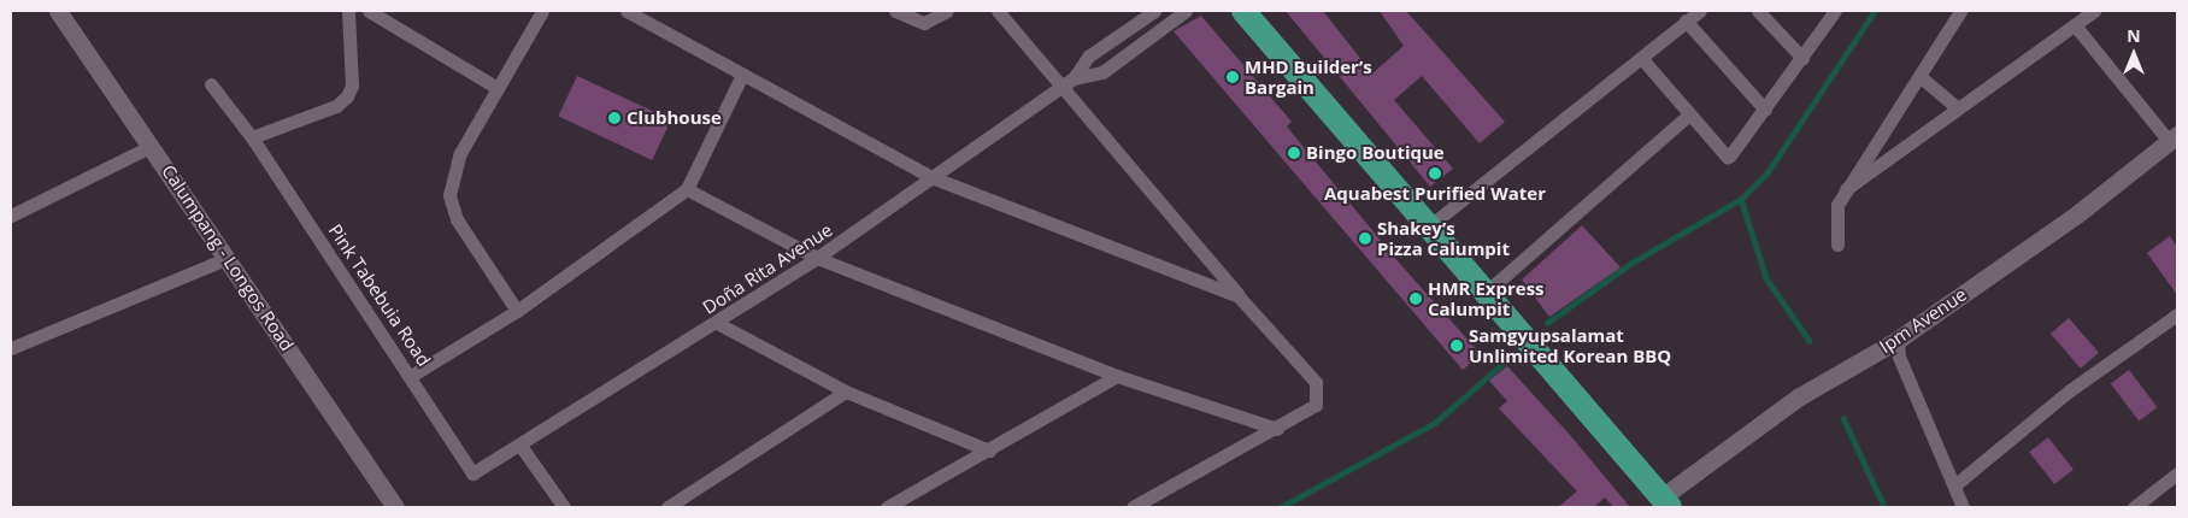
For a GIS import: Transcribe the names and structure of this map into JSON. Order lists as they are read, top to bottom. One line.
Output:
{"streets":{"street":["Calumpang - Longos Road","Doña Rita Avenue","Pink Tabebuia Road","Ipm Avenue"]},"crossings":[["Doña Rita Avenue","Pink Tabebuia Road"]],"places":["MHD Builder’s Bargain","Clubhouse","Bingo Boutique","Aquabest Purified Water","Shakey’s Pizza Calumpit","HMR Express Calumpit","Samgyupsalamat Unlimited Korean BBQ"],"north":"top"}
